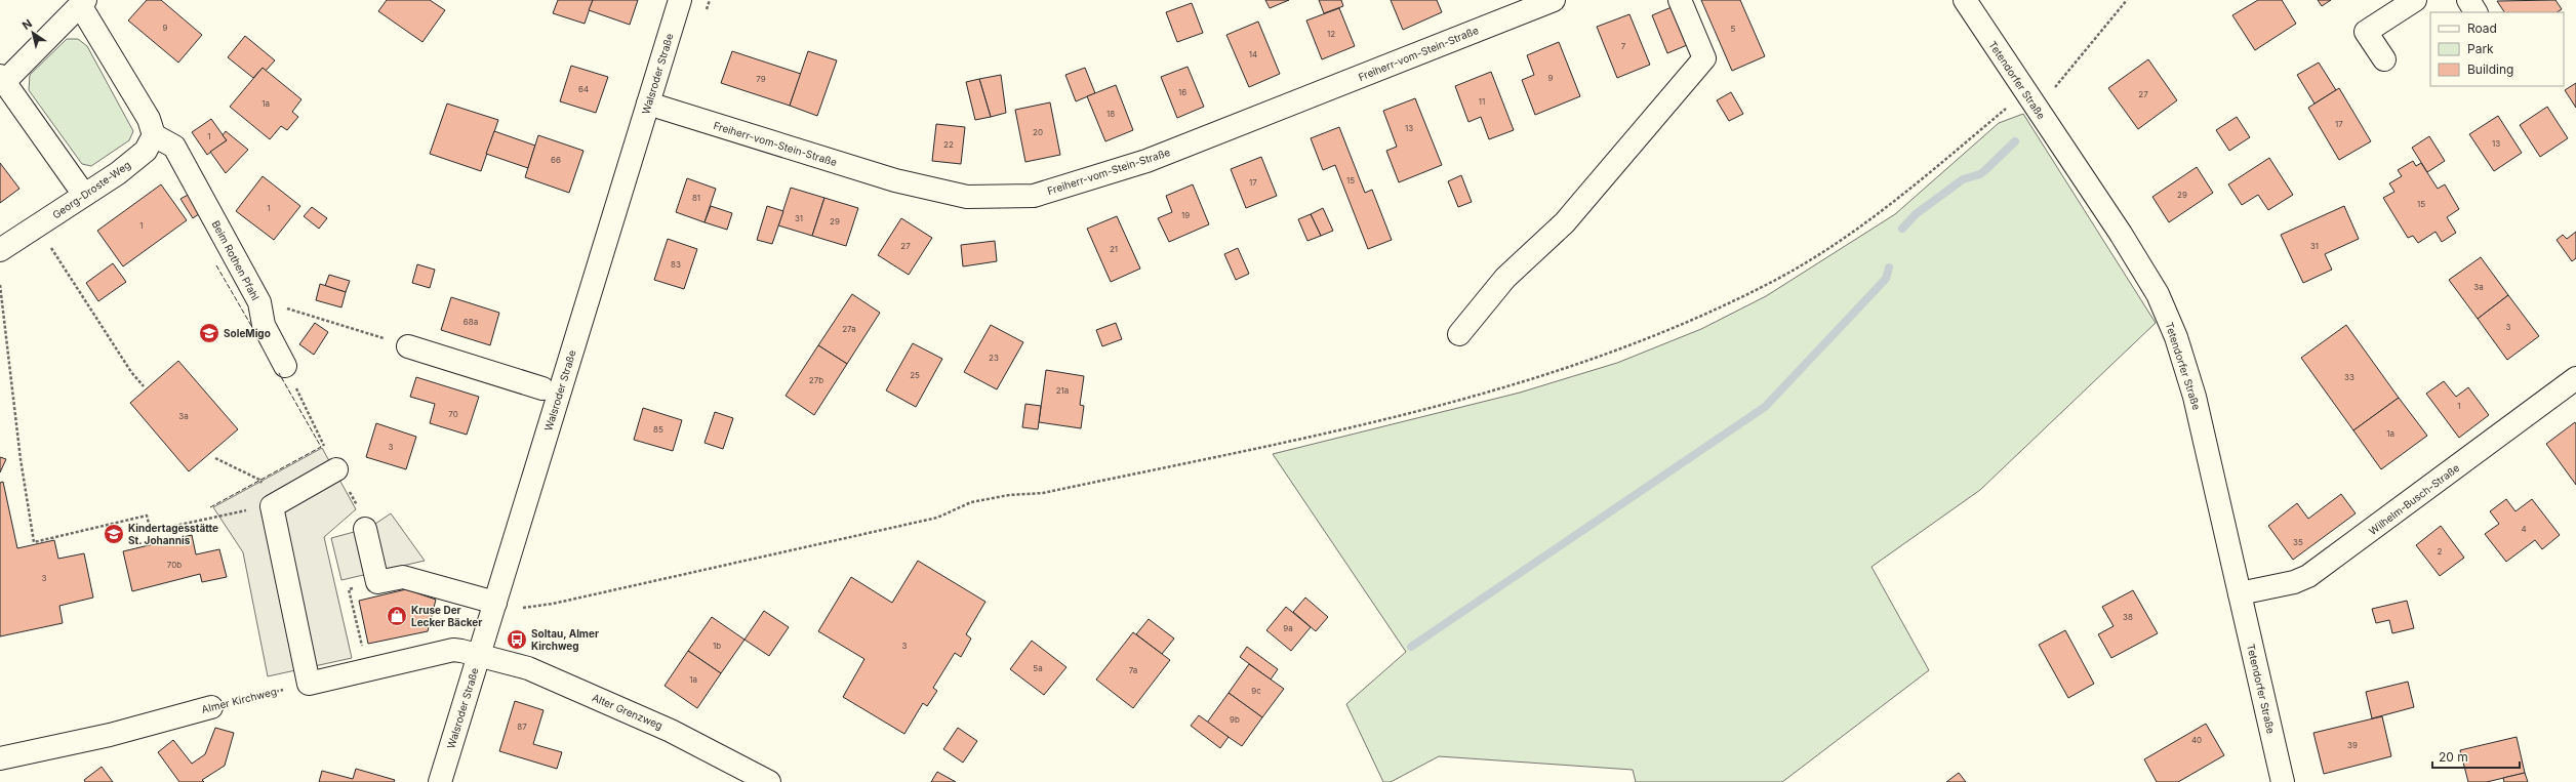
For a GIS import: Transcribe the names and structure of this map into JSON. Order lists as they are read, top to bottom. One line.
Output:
{"streets":{"street":["Freiherr-vom-Stein-Straße","Walsroder Straße","Tetendorfer Straße","Georg-Droste-Weg","Beim Rothen Pfahl","Wilhelm-Busch-Straße","Almer Kirchweg","Alter Grenzweg"]},"crossings":[["Freiherr-vom-Stein-Straße","Walsroder Straße"],["Walsroder Straße","Alter Grenzweg"],["Tetendorfer Straße","Wilhelm-Busch-Straße"],["Georg-Droste-Weg","Beim Rothen Pfahl"]],"places":{"school or university":["SoleMigo","Kindertagesstätte St. Johannis"],"shop":["Kruse Der Lecker Bäcker"],"bus stop":["Soltau, Almer Kirchweg"]},"house_numbers":["9","5","12","7","14","9","79","64","16","27","11","1a","18","17","13","20","1","13","22","66","15","17","29","81","15","1","19","31","29","1","27","31","21","83","3a","68a","3","27a","23","25","33","27b","21a","1","70","3a","85","1a","3","4","35","2","70b","3","38","9a","1b","3","5a","7a","1a","9c","9b","87","40","39"],"legend":["Road","Park","Building"],"scale_bar":"20 m","north":"top left"}
